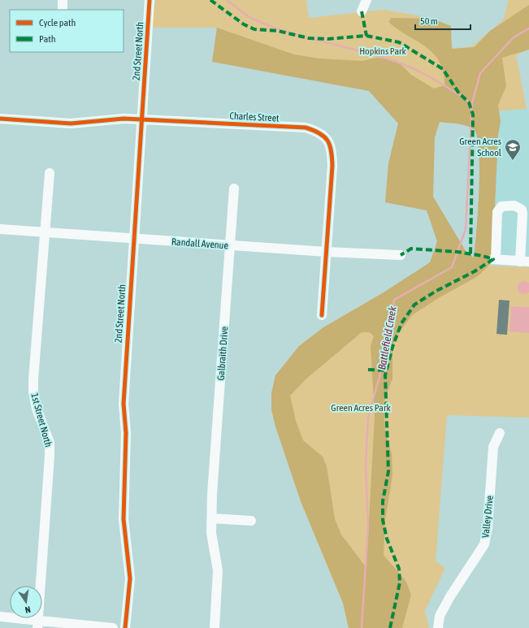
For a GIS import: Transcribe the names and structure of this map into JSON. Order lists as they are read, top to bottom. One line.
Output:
{"streets":{"street":["2nd Street North","Charles Street","Randall Avenue","Galbraith Drive","1st Street North","Valley Drive"]},"crossings":[["2nd Street North","Charles Street"],["2nd Street North","Randall Avenue"],["Charles Street","Randall Avenue"],["Randall Avenue","Galbraith Drive"],["Randall Avenue","1st Street North"]],"water":["Battlefield Creek"],"parks":["Hopkins Park","Green Acres Park"],"places":{"school or university":["Green Acres School"]},"legend":["Cycle path","Path"],"scale_bar":"50 m","north":"bottom"}
